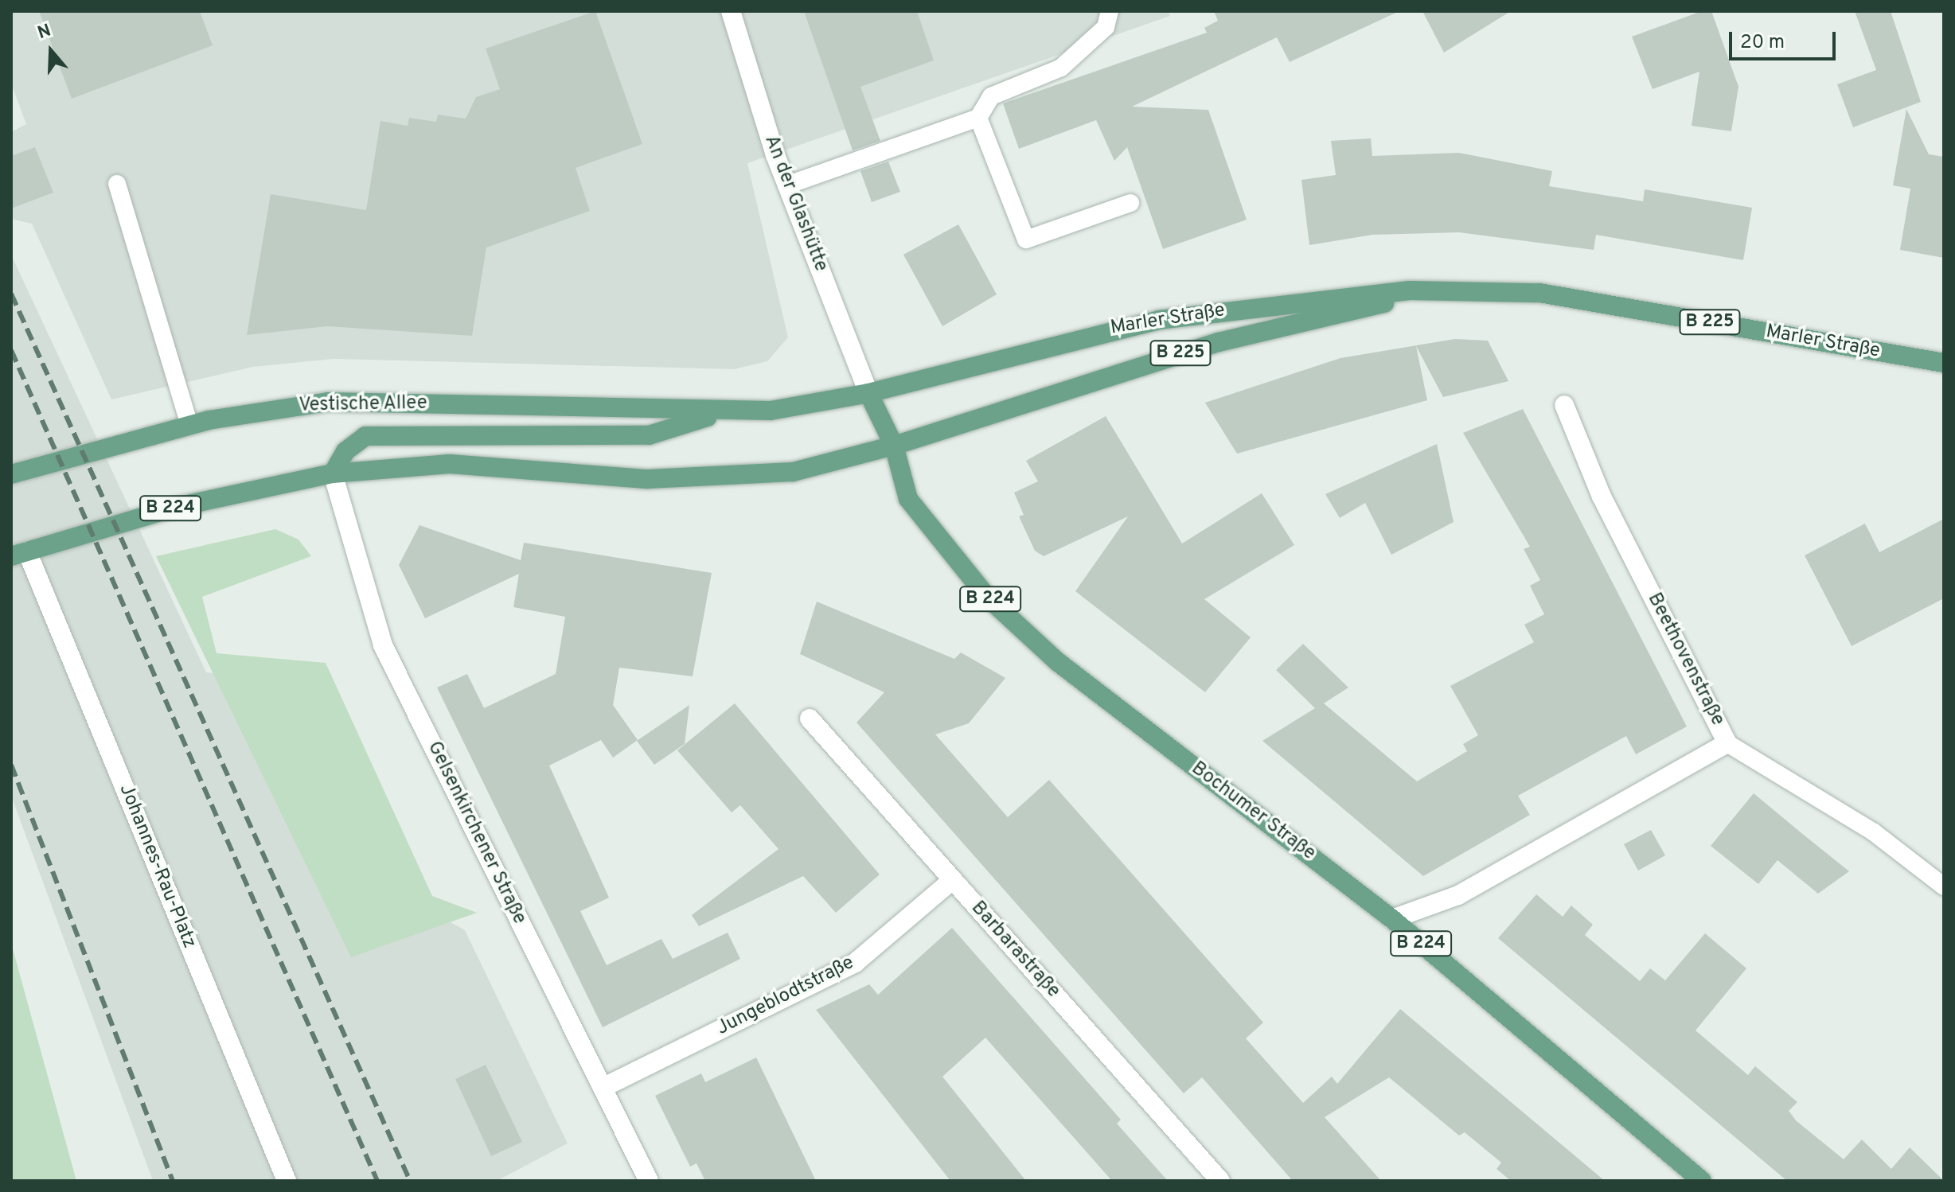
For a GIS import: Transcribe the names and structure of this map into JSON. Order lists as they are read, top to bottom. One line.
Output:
{"streets":{"main road":["Marler Straße","B 225","Vestische Allee","B 224","Bochumer Straße"],"street":["An der Glashütte","Beethovenstraße","Gelsenkirchener Straße","Johannes-Rau-Platz","Barbarastraße","Jungeblodtstraße"]},"crossings":[["An der Glashütte","Marler Straße"],["An der Glashütte","Vestische Allee"],["An der Glashütte","Bochumer Straße"],["Marler Straße","Vestische Allee"],["Marler Straße","B 224"],["Marler Straße","Bochumer Straße"],["Vestische Allee","B 224"],["Vestische Allee","Bochumer Straße"],["Vestische Allee","Gelsenkirchener Straße"],["B 224","Bochumer Straße"],["B 224","Gelsenkirchener Straße"],["B 224","Johannes-Rau-Platz"],["Beethovenstraße","Bochumer Straße"],["Gelsenkirchener Straße","Jungeblodtstraße"],["Barbarastraße","Jungeblodtstraße"]],"scale_bar":"20 m","north":"top"}
